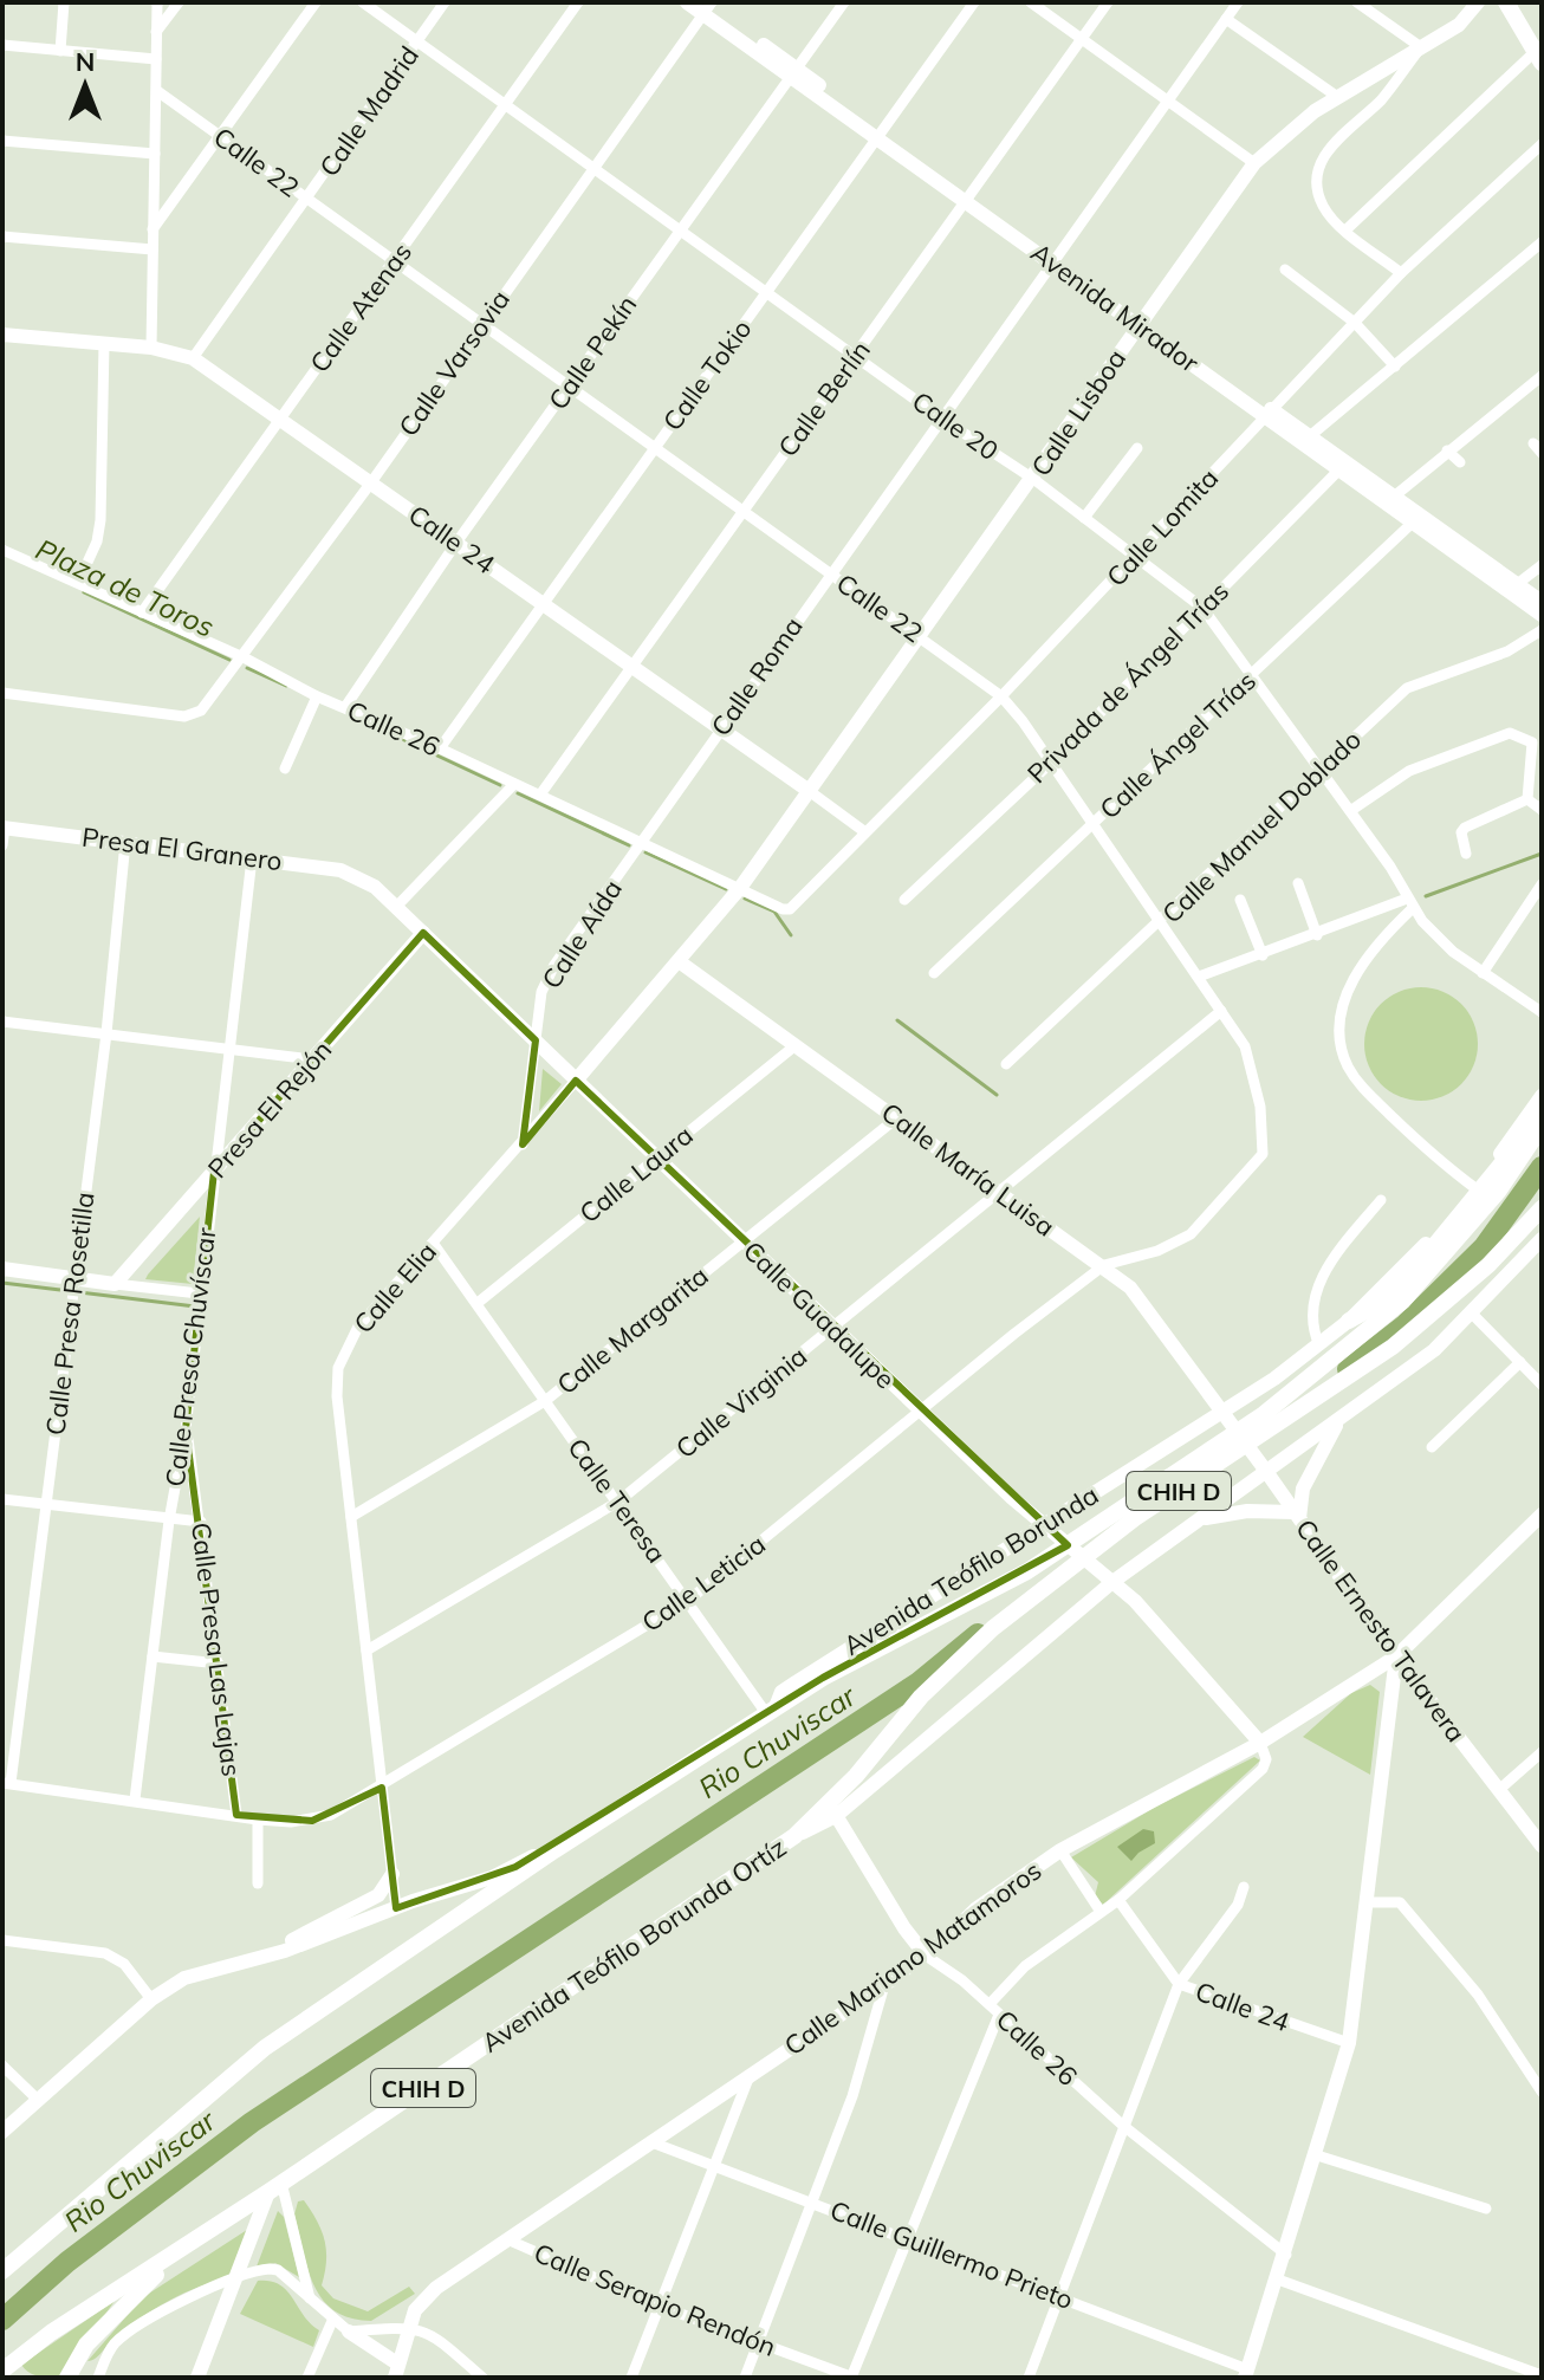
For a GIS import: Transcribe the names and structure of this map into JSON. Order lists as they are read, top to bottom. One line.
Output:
{"streets":{"main road":["CHIH D","Avenida Teófilo Borunda","Avenida Teófilo Borunda Ortíz"],"street":["Calle Madrid","Calle 22","Calle Atenas","Avenida Mirador","Calle Pekín","Calle Varsovia","Calle Tokio","Calle Berlín","Calle Lisboa","Calle 20","Calle Lomita","Calle 24","Calle Roma","Privada de Ángel Trías","Calle 26","Calle Ángel Trías","Calle Manuel Doblado","Presa El Granero","Calle Aída","Presa El Rejón","Calle María Luisa","Calle Laura","Calle Elia","Calle Presa Rosetilla","Calle Guadalupe","Calle Margarita","Calle Presa Chuvíscar","Calle Virginia","Calle Teresa","Calle Leticia","Calle Ernesto Talavera","Calle Presa Las Lajas","Calle Mariano Matamoros","Calle Guillermo Prieto","Calle Serapio Rendón"]},"crossings":[["Calle Madrid","Calle 22"],["Calle Madrid","Calle 20"],["Calle Madrid","Calle 24"],["Calle 22","Calle Atenas"],["Calle 22","Calle Pekín"],["Calle 22","Calle Varsovia"],["Calle 22","Calle Tokio"],["Calle 22","Calle Berlín"],["Calle 22","Calle Lisboa"],["Calle 22","Calle Lomita"],["Calle 22","Calle Roma"],["Calle 22","Privada de Ángel Trías"],["Calle 22","Calle Ángel Trías"],["Calle 22","Calle Manuel Doblado"],["Calle 22","Calle María Luisa"],["Calle 22","Calle Virginia"],["Calle 22","Calle Leticia"],["Calle Atenas","Calle 20"],["Calle Atenas","Calle 24"],["Calle Atenas","Calle 26"],["Avenida Mirador","Calle Pekín"],["Avenida Mirador","Calle Varsovia"],["Avenida Mirador","Calle Tokio"],["Avenida Mirador","Calle Berlín"],["Avenida Mirador","Calle Lisboa"],["Avenida Mirador","Calle Lomita"],["Avenida Mirador","Calle Roma"],["Avenida Mirador","Privada de Ángel Trías"],["Avenida Mirador","Calle Ángel Trías"],["Calle Pekín","Calle 20"],["Calle Pekín","Calle 24"],["Calle Pekín","Calle 26"],["Calle Varsovia","Calle 20"],["Calle Varsovia","Calle 24"],["Calle Varsovia","Calle 26"],["Calle Tokio","Calle 20"],["Calle Tokio","Calle 24"],["Calle Tokio","Calle 26"],["Calle Berlín","Calle 20"],["Calle Berlín","Calle 24"],["Calle Berlín","Calle 26"],["Calle Lisboa","Calle 20"],["Calle Lisboa","Calle 24"],["Calle Lisboa","Calle 26"],["Calle Lisboa","Calle Elia"],["Calle 20","Calle Lomita"],["Calle 20","Calle Roma"],["Calle 20","Privada de Ángel Trías"],["Calle 20","Calle Ángel Trías"],["Calle 20","Calle Manuel Doblado"],["Calle Lomita","Calle 24"],["Calle Lomita","Calle 26"],["Calle 24","Calle Roma"],["Calle 24","Calle Guadalupe"],["Calle Roma","Calle 26"],["Calle Roma","Calle Aída"],["Calle 26","Calle Aída"],["Calle 26","Calle Elia"],["Calle 26","CHIH D"],["Calle 26","Avenida Teófilo Borunda Ortíz"],["Calle 26","Calle Mariano Matamoros"],["Presa El Granero","Calle Presa Rosetilla"],["Presa El Granero","Calle Guadalupe"],["Presa El Granero","Calle Presa Chuvíscar"],["Calle Aída","Calle Elia"],["Calle Aída","Calle Guadalupe"],["Presa El Rejón","Calle Guadalupe"],["Presa El Rejón","Calle Presa Chuvíscar"],["Calle María Luisa","Calle Laura"],["Calle María Luisa","Calle Elia"],["Calle María Luisa","Calle Margarita"],["Calle María Luisa","Calle Virginia"],["Calle María Luisa","Avenida Teófilo Borunda"],["Calle María Luisa","Calle Leticia"],["Calle María Luisa","Calle Ernesto Talavera"],["Calle Laura","Calle Guadalupe"],["Calle Laura","Calle Teresa"],["Calle Elia","Calle Guadalupe"],["Calle Elia","Calle Margarita"],["Calle Elia","Calle Virginia"],["Calle Elia","Calle Teresa"],["Calle Elia","Calle Leticia"],["Calle Presa Rosetilla","Calle Leticia"],["Calle Guadalupe","Calle Margarita"],["Calle Guadalupe","Calle Virginia"],["Calle Guadalupe","Avenida Teófilo Borunda"],["Calle Guadalupe","Calle Leticia"],["Calle Guadalupe","Calle Mariano Matamoros"],["Calle Margarita","Calle Teresa"],["Calle Presa Chuvíscar","Calle Leticia"],["Calle Presa Chuvíscar","Calle Presa Las Lajas"],["Calle Virginia","Calle Teresa"],["CHIH D","Avenida Teófilo Borunda"],["CHIH D","Avenida Teófilo Borunda Ortíz"],["Calle Teresa","Avenida Teófilo Borunda"],["Calle Teresa","Calle Leticia"],["Avenida Teófilo Borunda","Calle Ernesto Talavera"],["Calle Leticia","Calle Presa Las Lajas"],["Calle Ernesto Talavera","Calle Mariano Matamoros"],["Calle Mariano Matamoros","Calle Guillermo Prieto"],["Calle Mariano Matamoros","Calle Serapio Rendón"]],"water":["Plaza de Toros","Rio Chuviscar"],"north":"top"}
